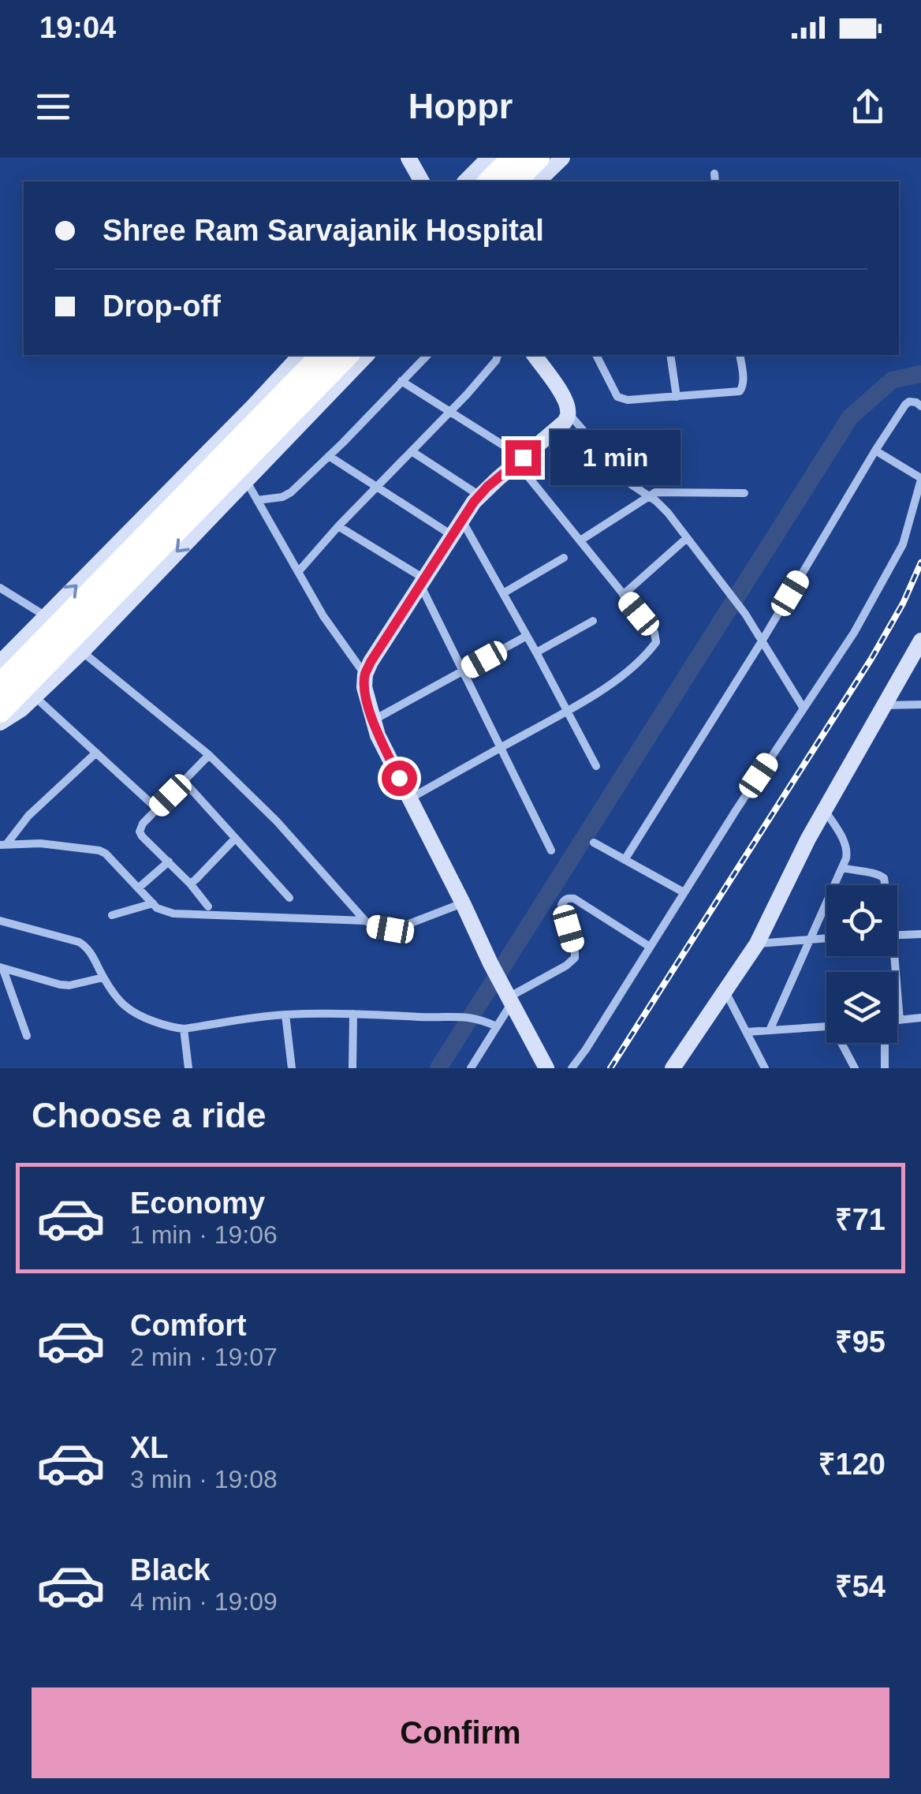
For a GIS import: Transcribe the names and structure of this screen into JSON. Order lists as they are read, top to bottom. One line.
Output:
{"page":{"status":"19:04","header":"Hoppr","banner":["Shree Ram Sarvajanik Hospital","Drop-off"],"bubble":"1 min","heading":"Choose a ride","list":[{"name":"Economy","note":"1 min · 19:06","value":"₹71"},{"name":"Comfort","note":"2 min · 19:07","value":"₹95"},{"name":"XL","note":"3 min · 19:08","value":"₹120"},{"name":"Black","note":"4 min · 19:09","value":"₹54"}],"buttons":"Confirm"}}
